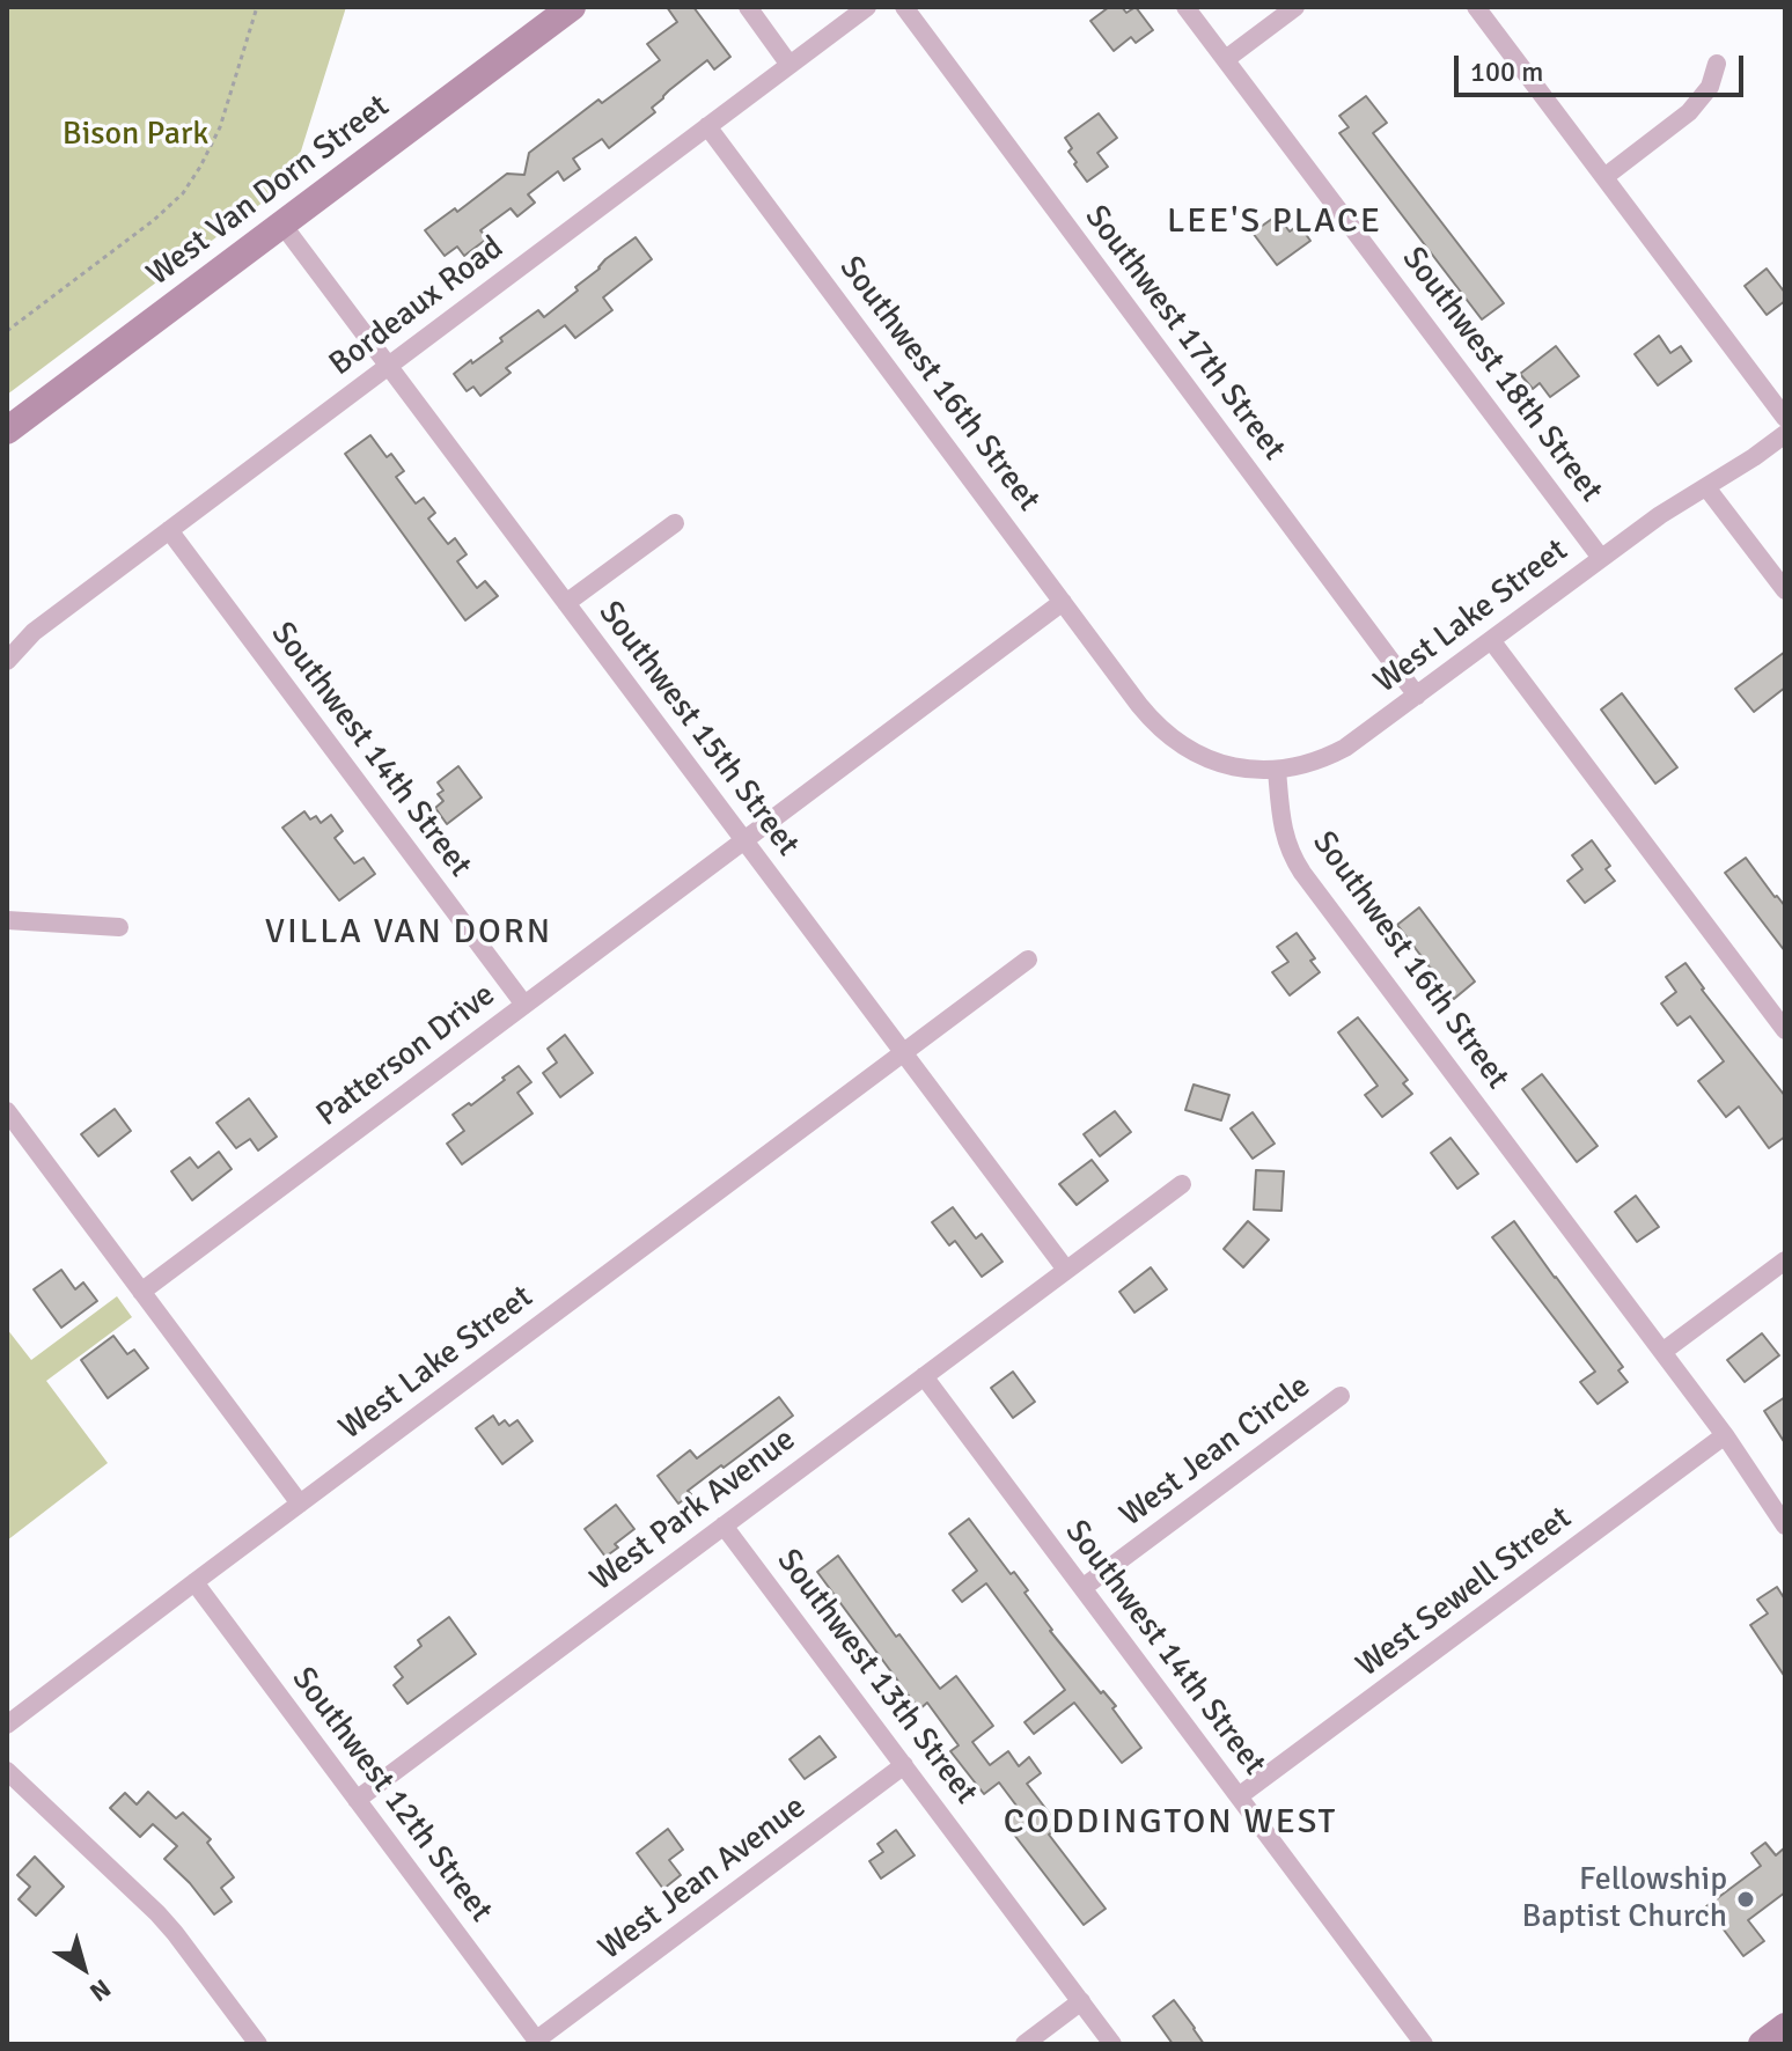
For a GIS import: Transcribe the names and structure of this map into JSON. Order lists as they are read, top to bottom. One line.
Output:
{"streets":{"main road":["West Van Dorn Street"],"street":["Bordeaux Road","Southwest 17th Street","Southwest 18th Street","Southwest 16th Street","West Lake Street","Southwest 15th Street","Southwest 14th Street","Patterson Drive","West Jean Circle","West Park Avenue","West Sewell Street","Southwest 13th Street","Southwest 12th Street","West Jean Avenue"]},"crossings":[["West Van Dorn Street","Southwest 15th Street"],["Bordeaux Road","Southwest 16th Street"],["Bordeaux Road","Southwest 15th Street"],["Bordeaux Road","Southwest 14th Street"],["Southwest 17th Street","West Lake Street"],["Southwest 18th Street","West Lake Street"],["Southwest 16th Street","West Lake Street"],["Southwest 16th Street","Patterson Drive"],["Southwest 16th Street","West Sewell Street"],["West Lake Street","Southwest 15th Street"],["West Lake Street","Southwest 12th Street"],["Southwest 15th Street","Patterson Drive"],["Southwest 15th Street","West Park Avenue"],["Southwest 14th Street","Patterson Drive"],["Southwest 14th Street","West Jean Circle"],["Southwest 14th Street","West Park Avenue"],["Southwest 14th Street","West Sewell Street"],["West Park Avenue","Southwest 13th Street"],["West Park Avenue","Southwest 12th Street"],["Southwest 13th Street","West Jean Avenue"],["Southwest 12th Street","West Jean Avenue"]],"districts":["LEE'S PLACE","VILLA VAN DORN","CODDINGTON WEST"],"parks":["Bison Park"],"places":["Fellowship Baptist Church"],"scale_bar":"100 m","north":"bottom right"}
